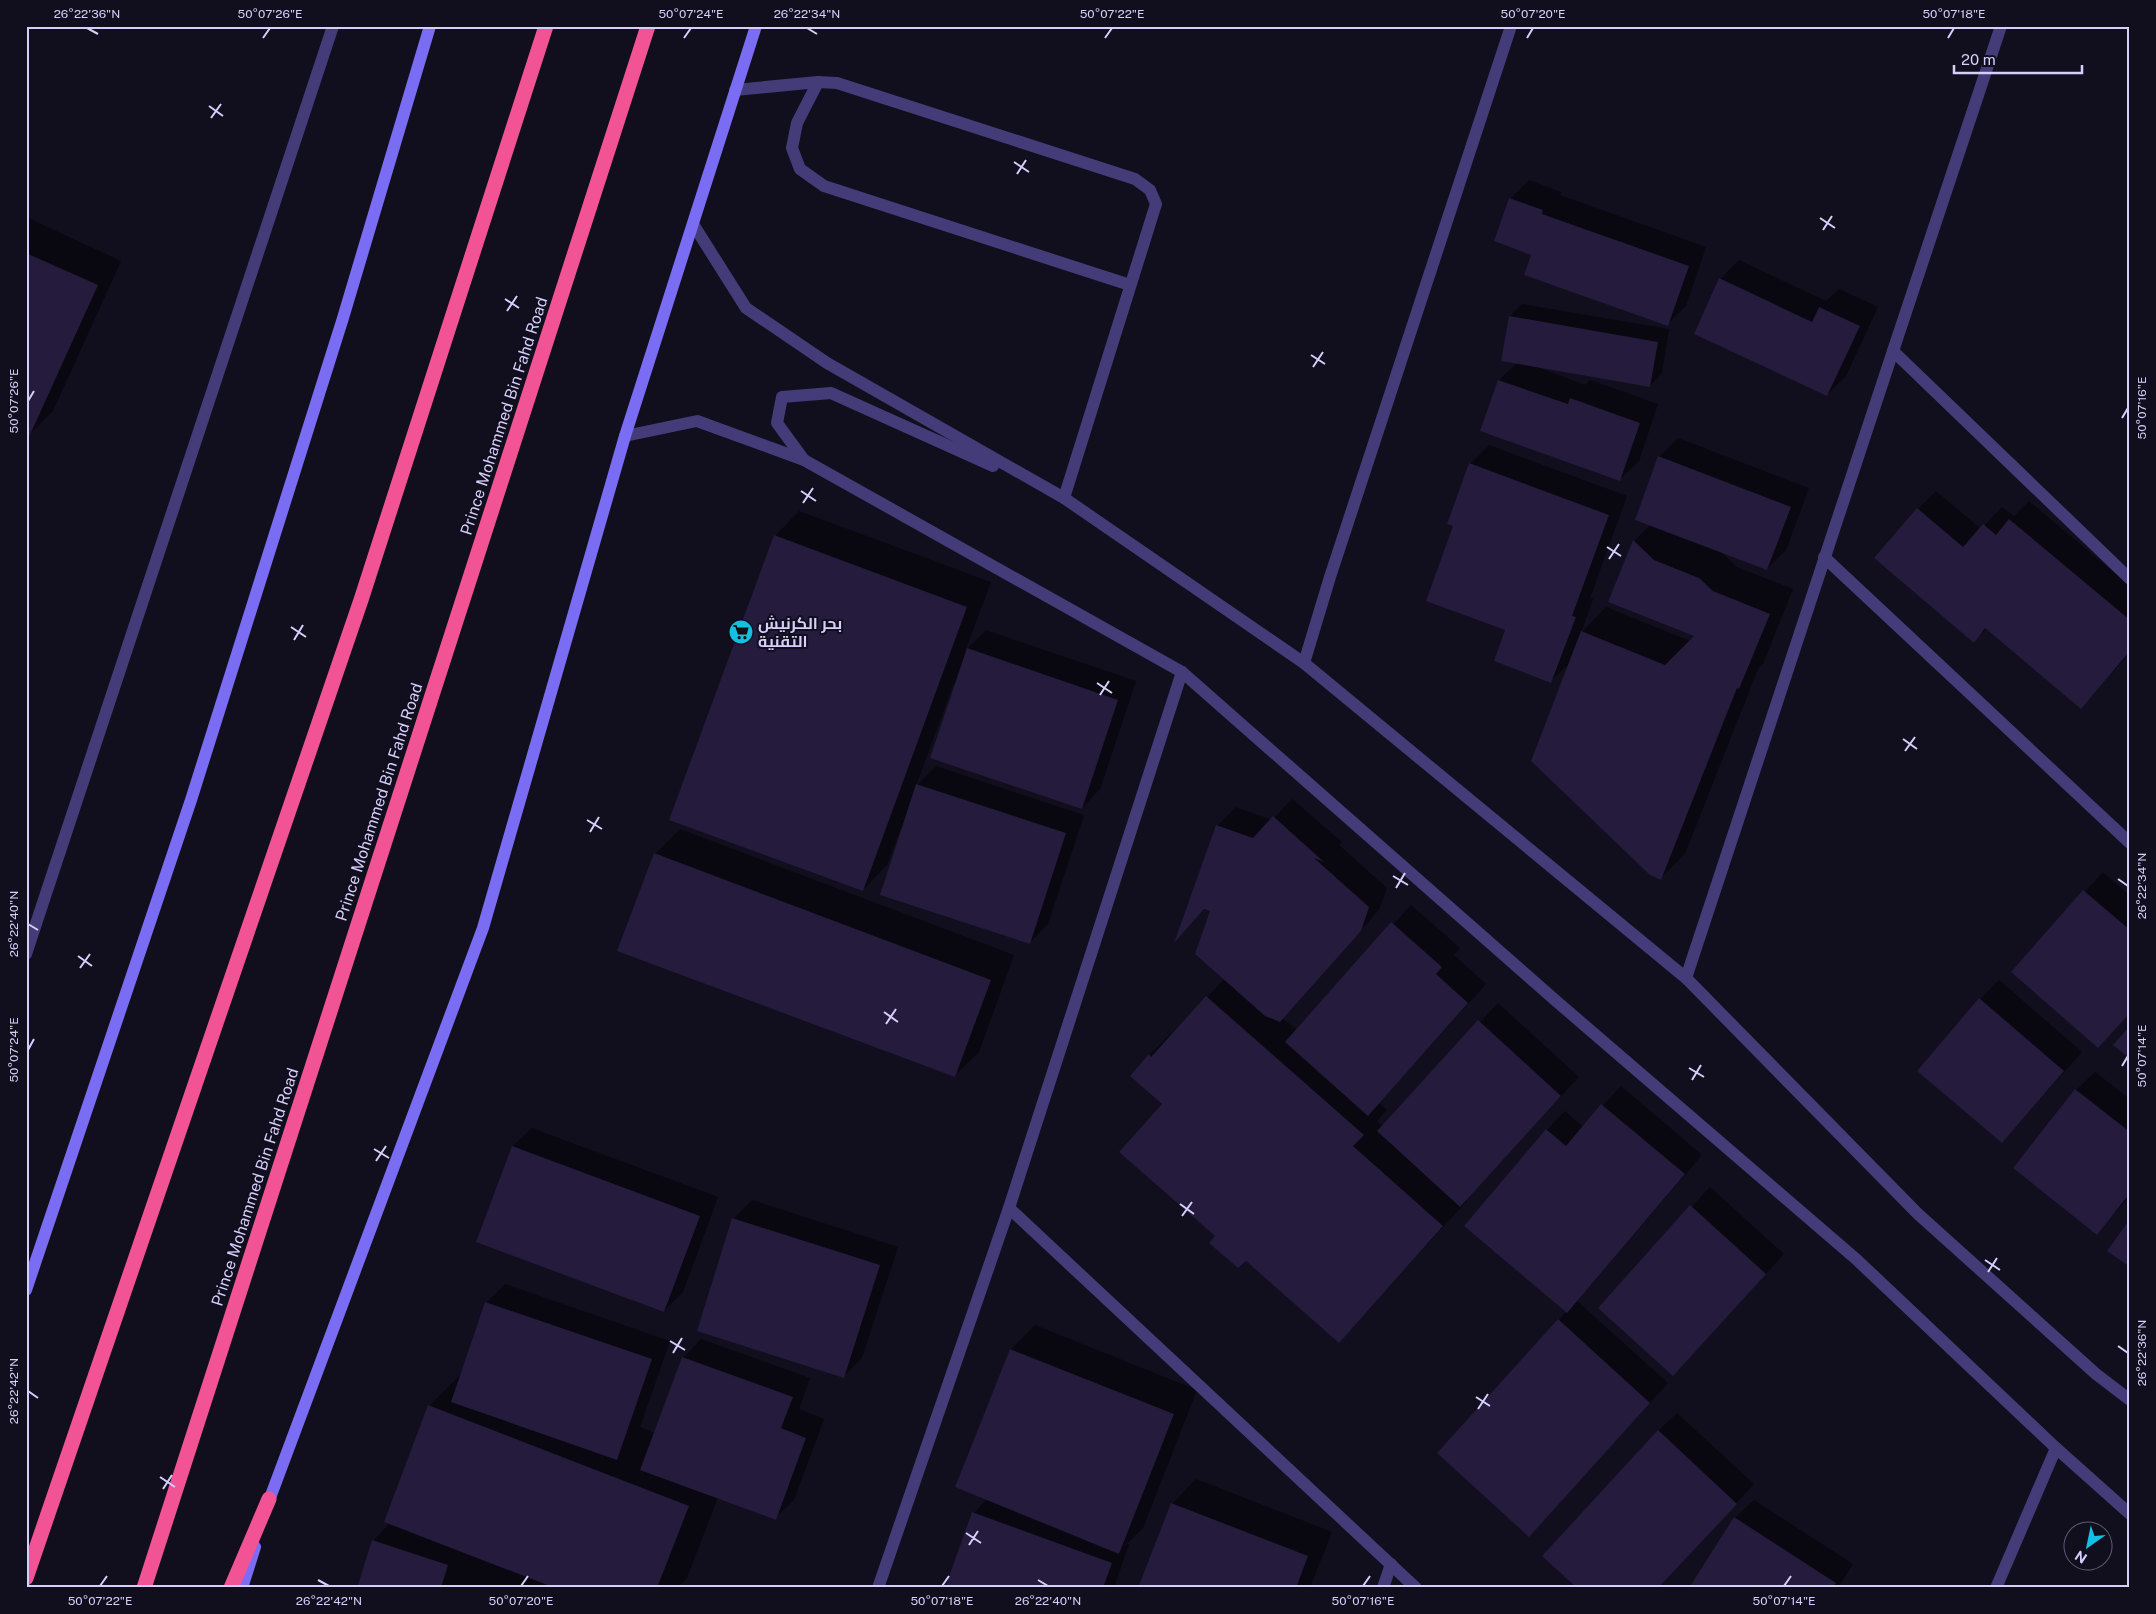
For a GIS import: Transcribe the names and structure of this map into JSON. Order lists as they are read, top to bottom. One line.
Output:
{"streets":{"highway":["Prince Mohammed Bin Fahd Road"]},"places":{"supermarket":["بحر الكرنيش التقنية"]},"scale_bar":"20 m","north":"bottom left","coordinates":["26°22'36\"N","50°07'26\"E","50°07'24\"E","26°22'34\"N","50°07'22\"E","50°07'20\"E","50°07'18\"E","50°07'16\"E","26°22'40\"N","50°07'14\"E","26°22'42\"N"]}
